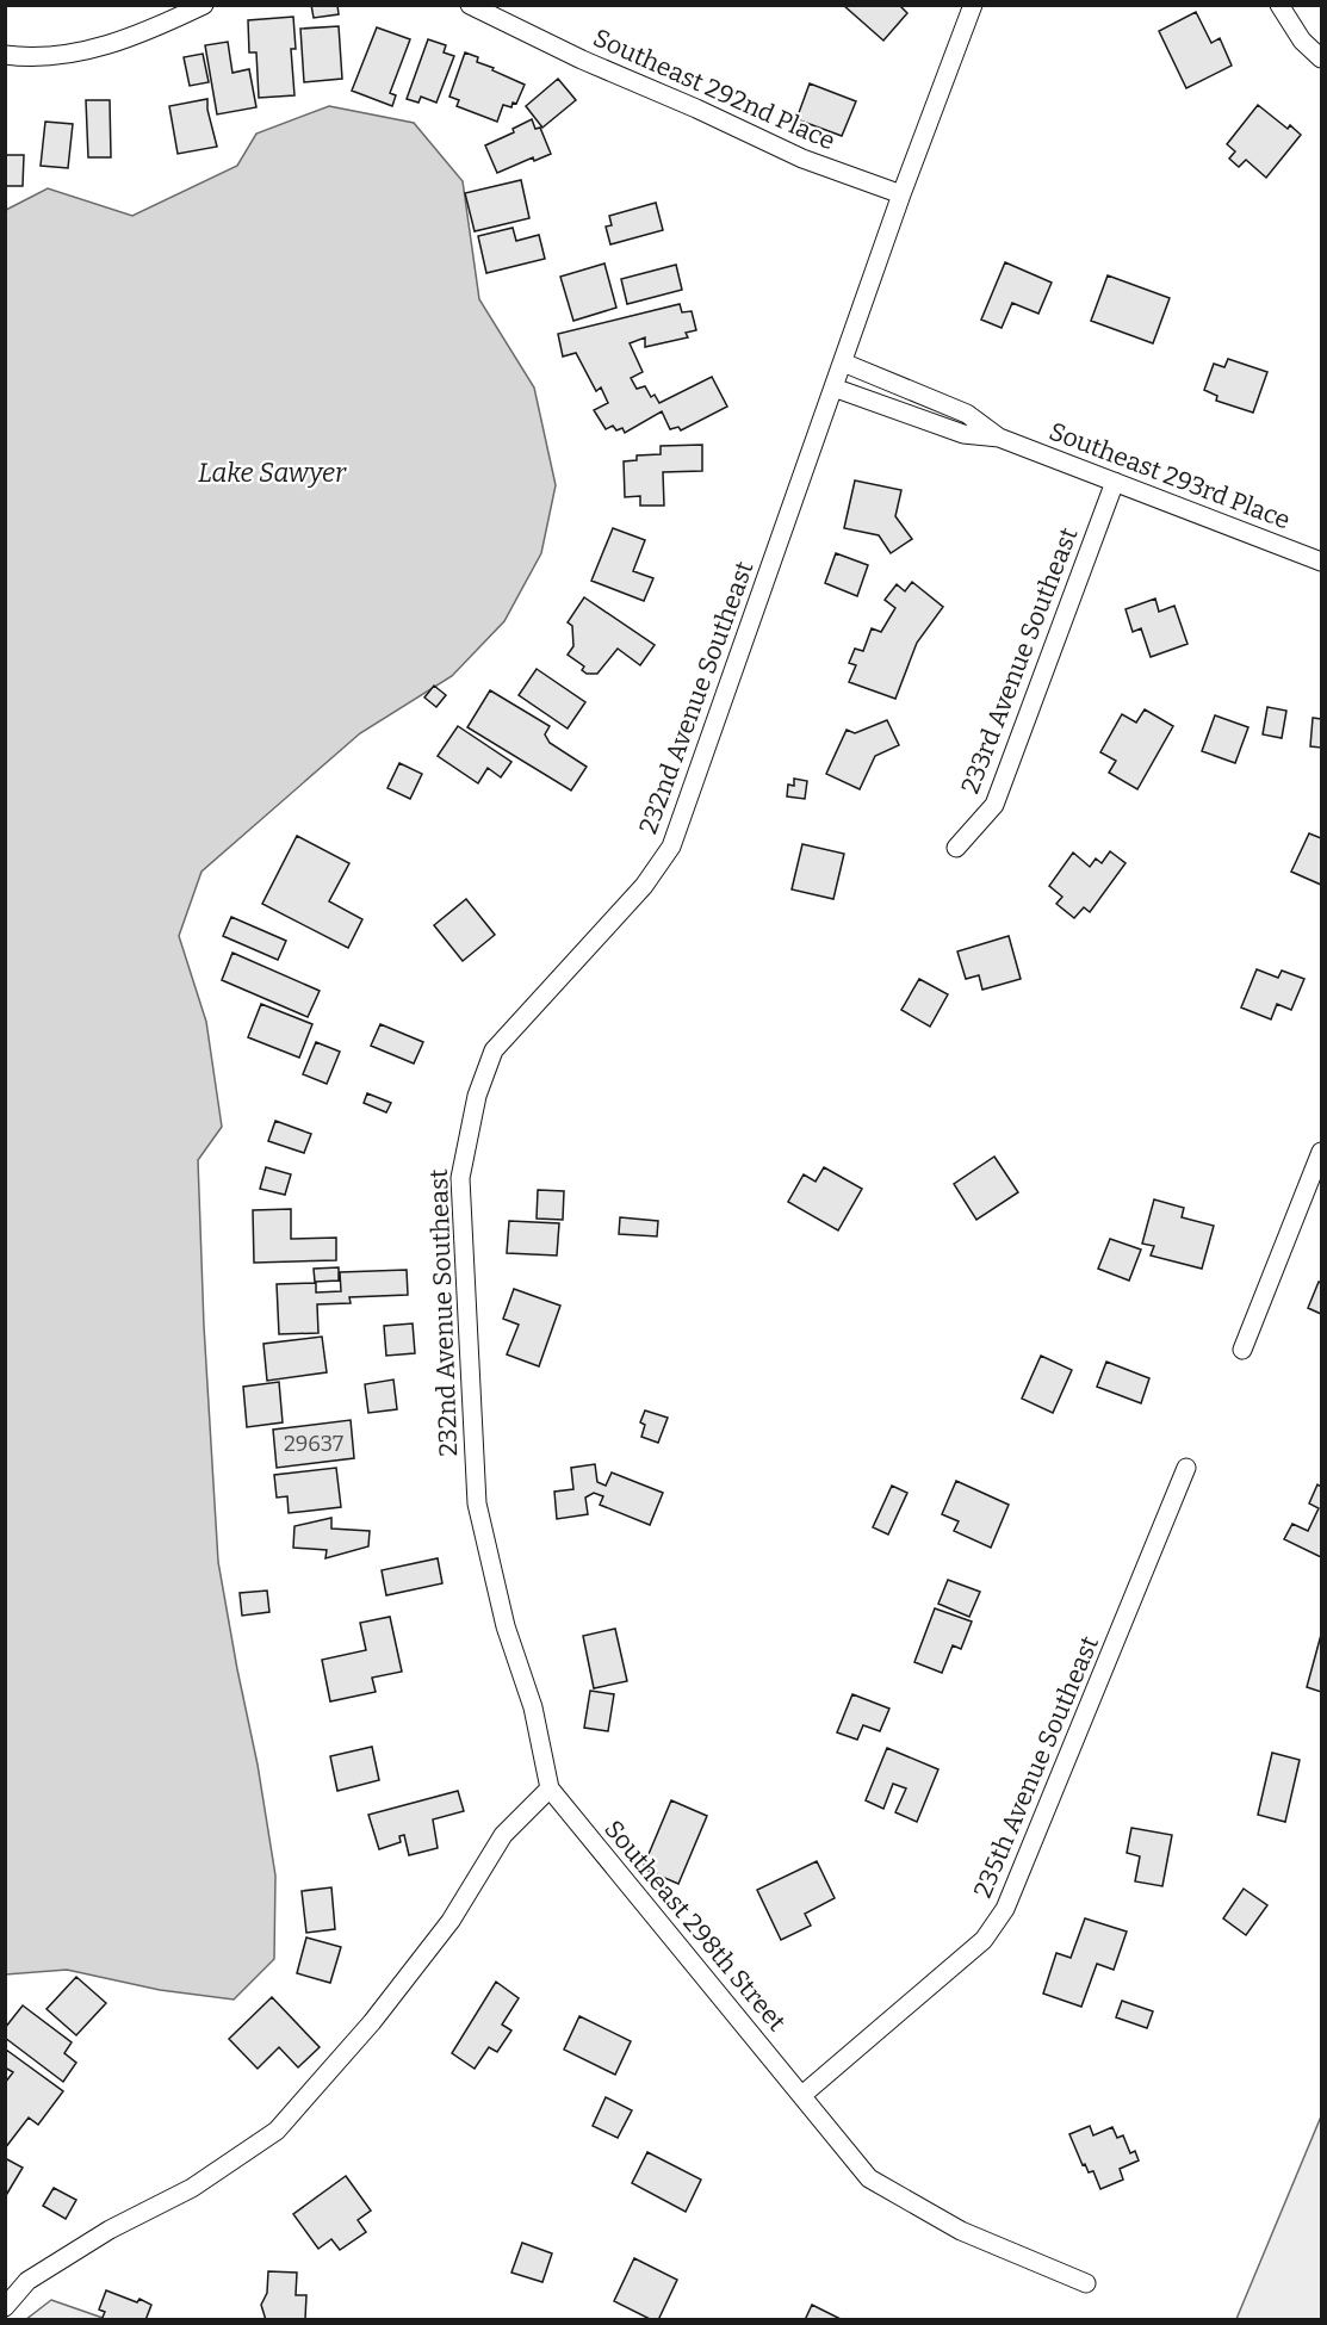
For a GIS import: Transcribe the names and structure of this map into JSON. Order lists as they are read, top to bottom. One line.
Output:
{"streets":{"street":["Southeast 292nd Place","Southeast 293rd Place","233rd Avenue Southeast","232nd Avenue Southeast","235th Avenue Southeast","Southeast 298th Street"]},"crossings":[["Southeast 292nd Place","232nd Avenue Southeast"],["Southeast 293rd Place","233rd Avenue Southeast"],["Southeast 293rd Place","232nd Avenue Southeast"],["232nd Avenue Southeast","Southeast 298th Street"],["235th Avenue Southeast","Southeast 298th Street"]],"water":["Lake Sawyer"],"house_numbers":["29637"]}
